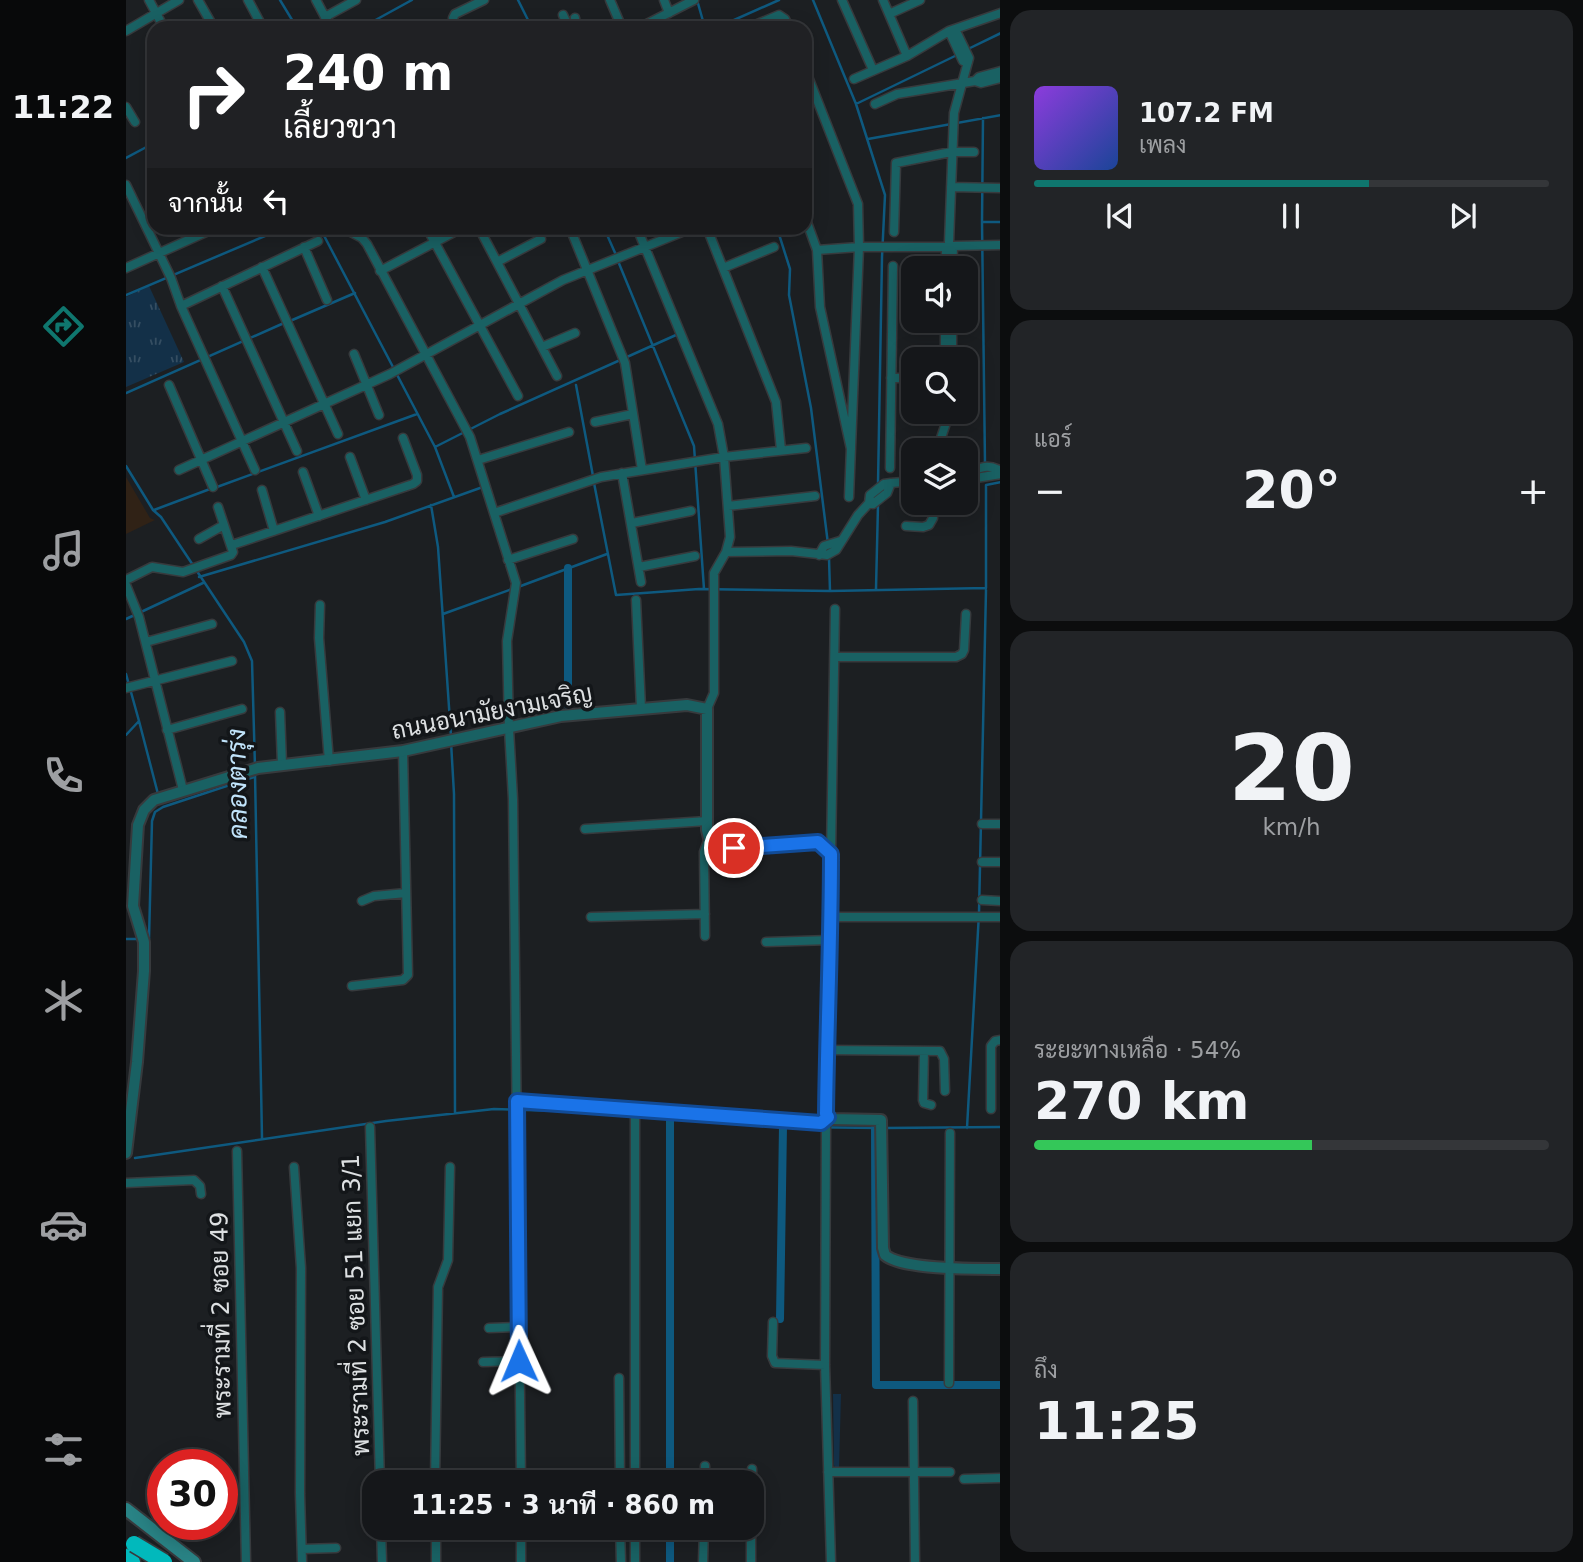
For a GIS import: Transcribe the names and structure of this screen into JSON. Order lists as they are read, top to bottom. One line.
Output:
{"streets":{"street":["ถนนอนามัยงามเจริญ","พระรามที่ 2 ซอย 51 แยก 3/1","พระรามที่ 2 ซอย 49"]},"water":["คลองตารุ่ง"],"page":{"tabs":"11:22","turn":["240 m","เลี้ยวขวา"],"song":["107.2 FM","เพลง"],"then":"จากนั้น","tile":["แอร์",["20","km/h"],["ระยะทางเหลือ · 54%","270 km"],["ถึง","11:25"]],"heat":["−","20°","+"],"limit":"30","trip":"11:25 · 3 นาที · 860 m"}}
